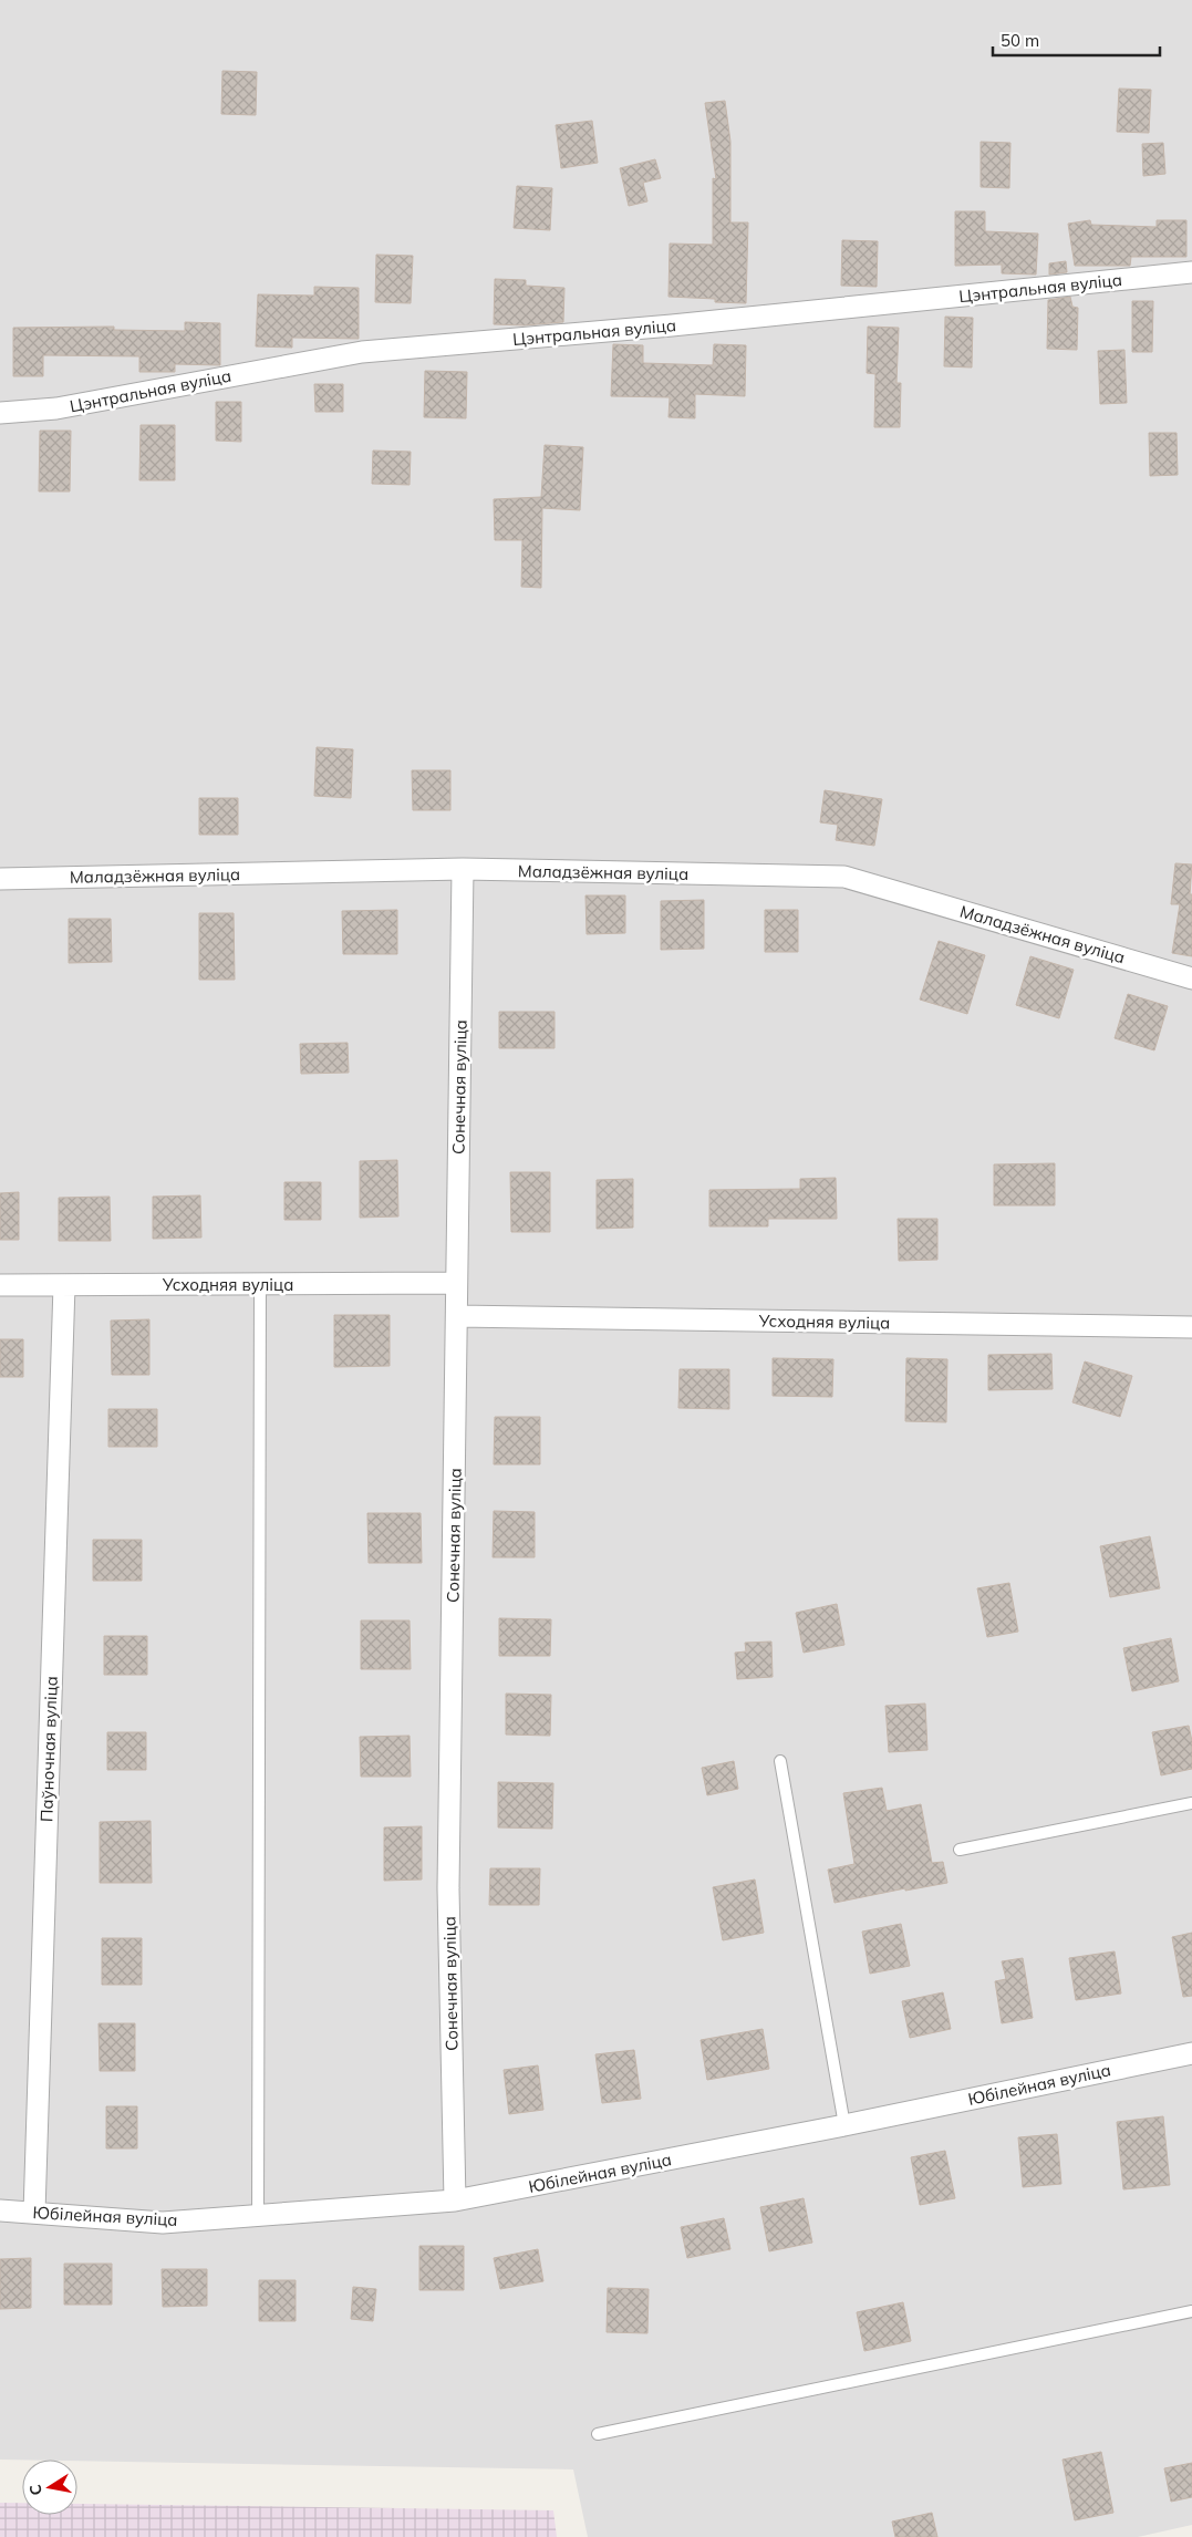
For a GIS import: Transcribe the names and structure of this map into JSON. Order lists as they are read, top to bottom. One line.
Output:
{"streets":{"street":["Цэнтральная вуліца","Маладзёжная вуліца","Сонечная вуліца","Усходняя вуліца","Паўночная вуліца","Юбілейная вуліца"]},"crossings":[["Маладзёжная вуліца","Сонечная вуліца"],["Сонечная вуліца","Усходняя вуліца"],["Сонечная вуліца","Юбілейная вуліца"],["Усходняя вуліца","Паўночная вуліца"],["Паўночная вуліца","Юбілейная вуліца"]],"scale_bar":"50 m","north":"left"}
